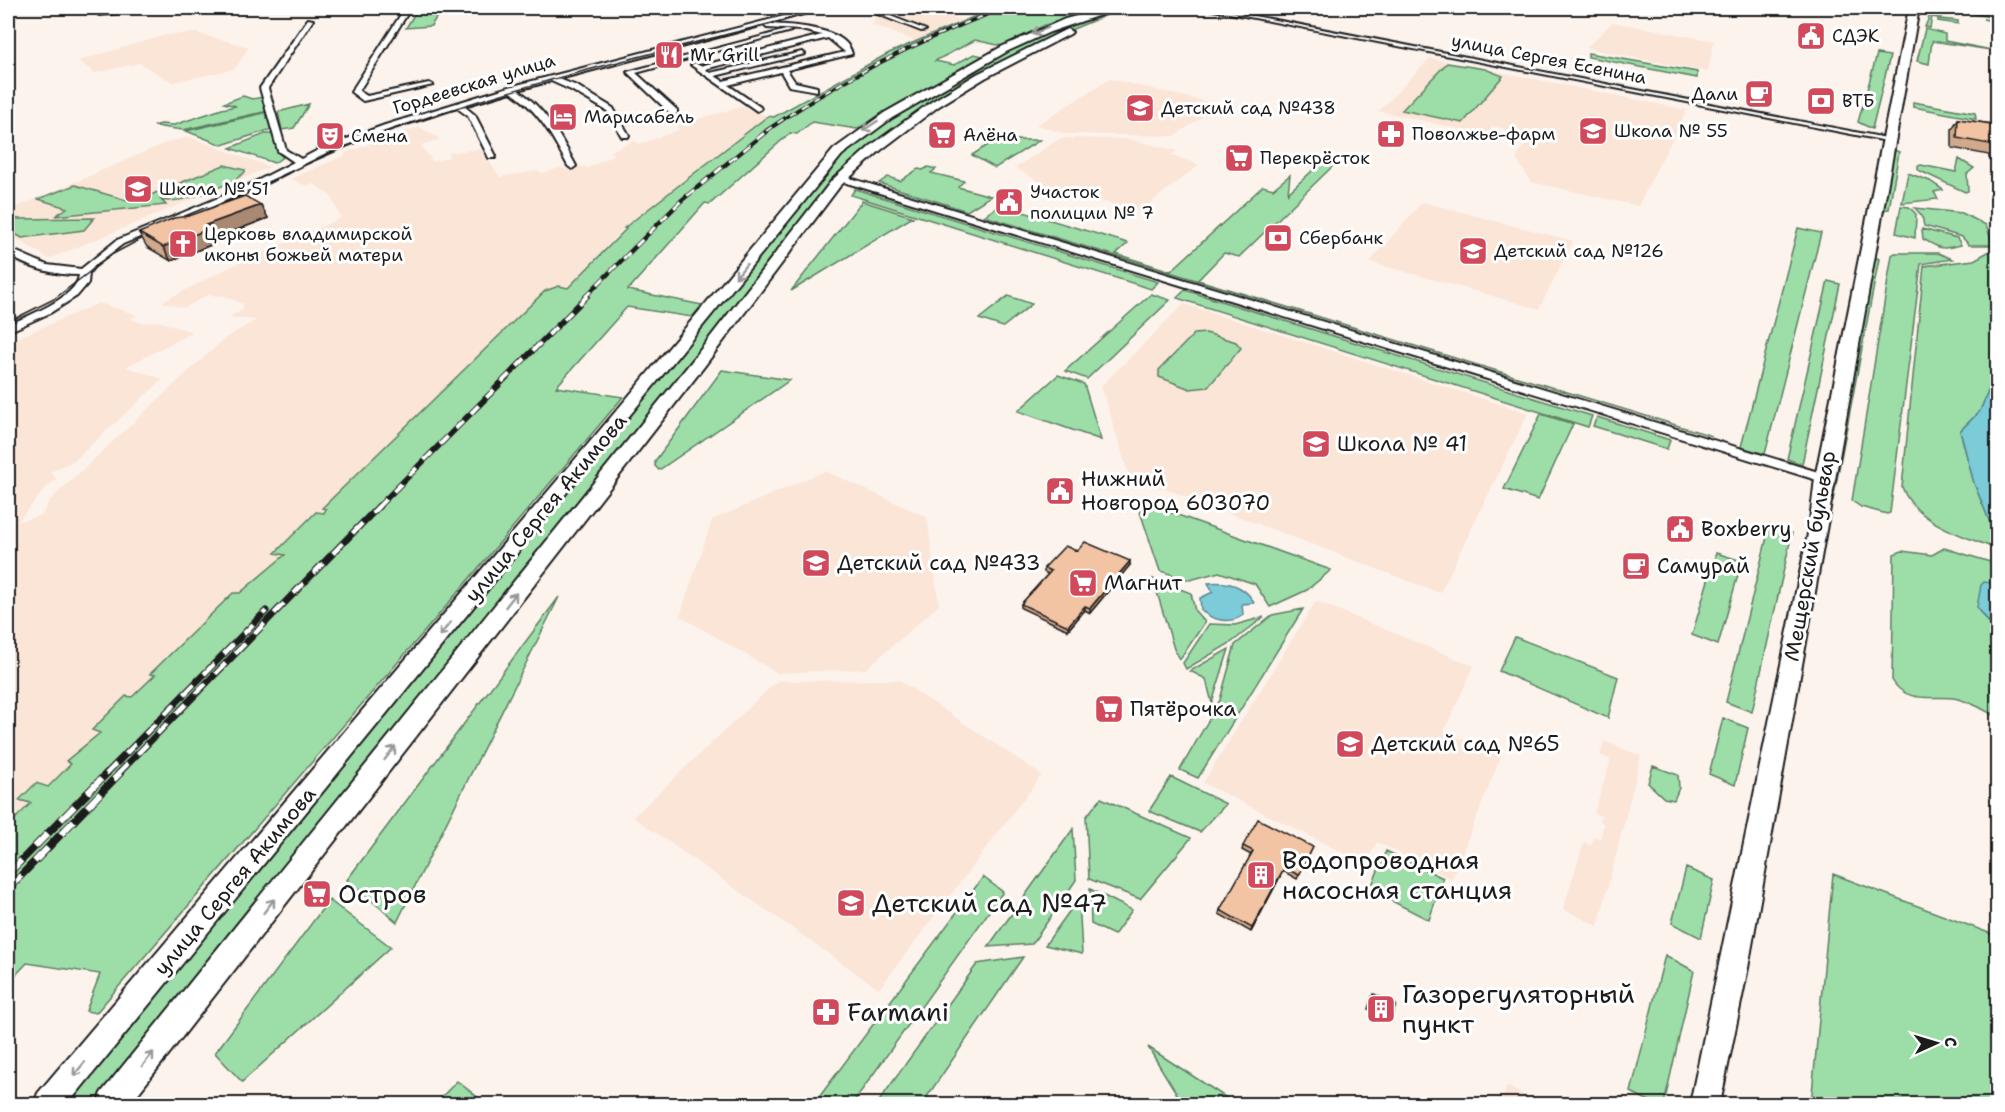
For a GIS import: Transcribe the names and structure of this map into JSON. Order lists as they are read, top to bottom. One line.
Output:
{"streets":{"main road":["улица Сергея Акимова","Мещерский бульвар"],"street":["улица Сергея Есенина","Гордеевская улица"]},"crossings":[["улица Сергея Есенина","Мещерский бульвар"]],"places":{"public building":["СДЭК","Участок полиции № 7","Нижний Новгород 603070","Boxberry"],"restaurant":["Mr Grill"],"cafe":["Дали","Самурай"],"bank":["ВТБ","Сбербанк"],"school or university":["Детский сад №438","Школа № 55","Школа № 51","Детский сад №126","Школа № 41","Детский сад №433","Детский сад №65","Детский сад №47"],"hotel":["Марисабель"],"pharmacy":["Поволжье-фарм","Farmani"],"supermarket":["Алёна","Перекрёсток","Магнит","Пятёрочка","Остров"],"theatre":["Смена"],"church":["Церковь владимирской иконы божьей матери"],"building":["Водопроводная насосная станция","Газорегуляторный пункт"]},"north":"right"}
